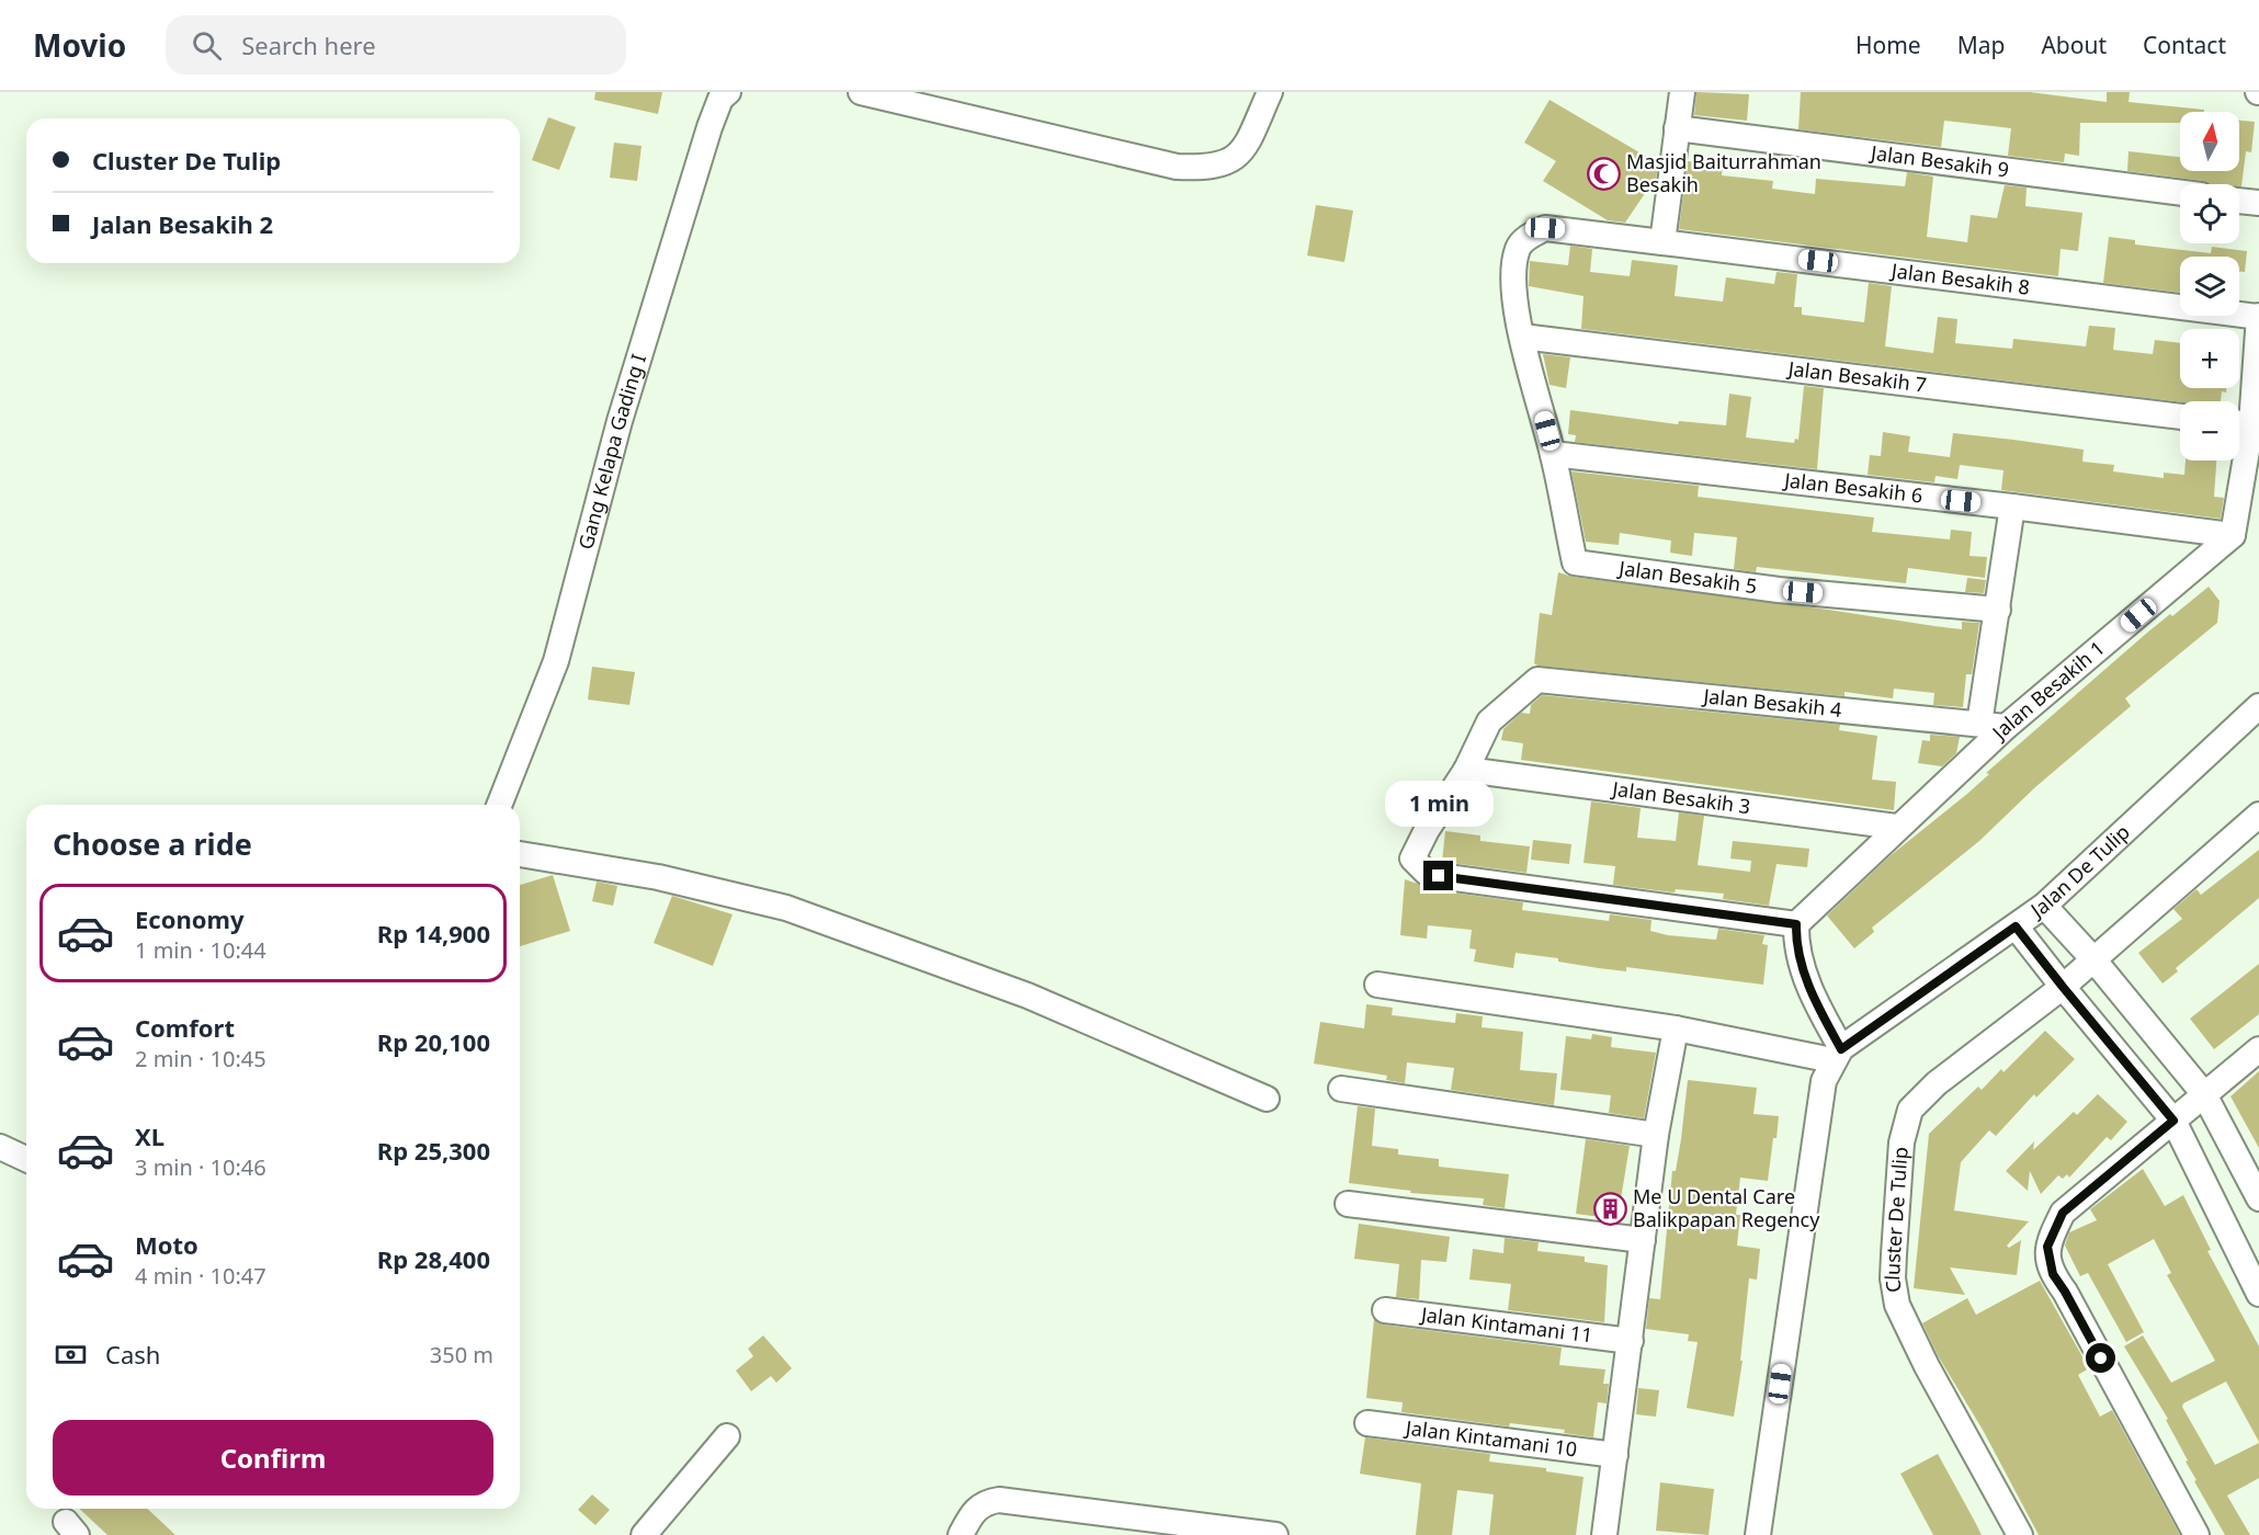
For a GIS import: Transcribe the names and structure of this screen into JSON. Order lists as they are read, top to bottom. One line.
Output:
{"streets":{"street":["Jalan Besakih 9","Jalan Besakih 8","Jalan Besakih 7","Gang Kelapa Gading I","Jalan Besakih 6","Jalan Besakih 5","Jalan Besakih 1","Jalan Besakih 4","Jalan Besakih 3","Jalan De Tulip","Cluster De Tulip","Jalan Kintamani 11","Jalan Kintamani 10"]},"crossings":[["Jalan Besakih 8","Jalan Besakih 7"],["Jalan Besakih 8","Jalan Besakih 6"],["Jalan Besakih 8","Jalan Besakih 5"],["Jalan Besakih 6","Jalan Besakih 1"],["Jalan Besakih 1","Jalan Besakih 4"],["Jalan Besakih 1","Jalan Besakih 3"],["Jalan Besakih 4","Jalan Besakih 3"]],"places":{"mosque":["Masjid Baiturrahman Besakih"],"building":["Me U Dental Care Balikpapan Regency"]},"north":"top","page":{"header":"Movio","search":"Search here","nav":["Home","Map","About","Contact"],"map_buttons":["+","−"],"banner":["Cluster De Tulip","Jalan Besakih 2"],"bubble":"1 min","heading":"Choose a ride","list":[{"name":"Economy","note":"1 min · 10:44","value":"Rp 14,900"},{"name":"Comfort","note":"2 min · 10:45","value":"Rp 20,100"},{"name":"XL","note":"3 min · 10:46","value":"Rp 25,300"},{"name":"Moto","note":"4 min · 10:47","value":"Rp 28,400"}],"pay":["Cash","350 m"],"buttons":"Confirm"}}
